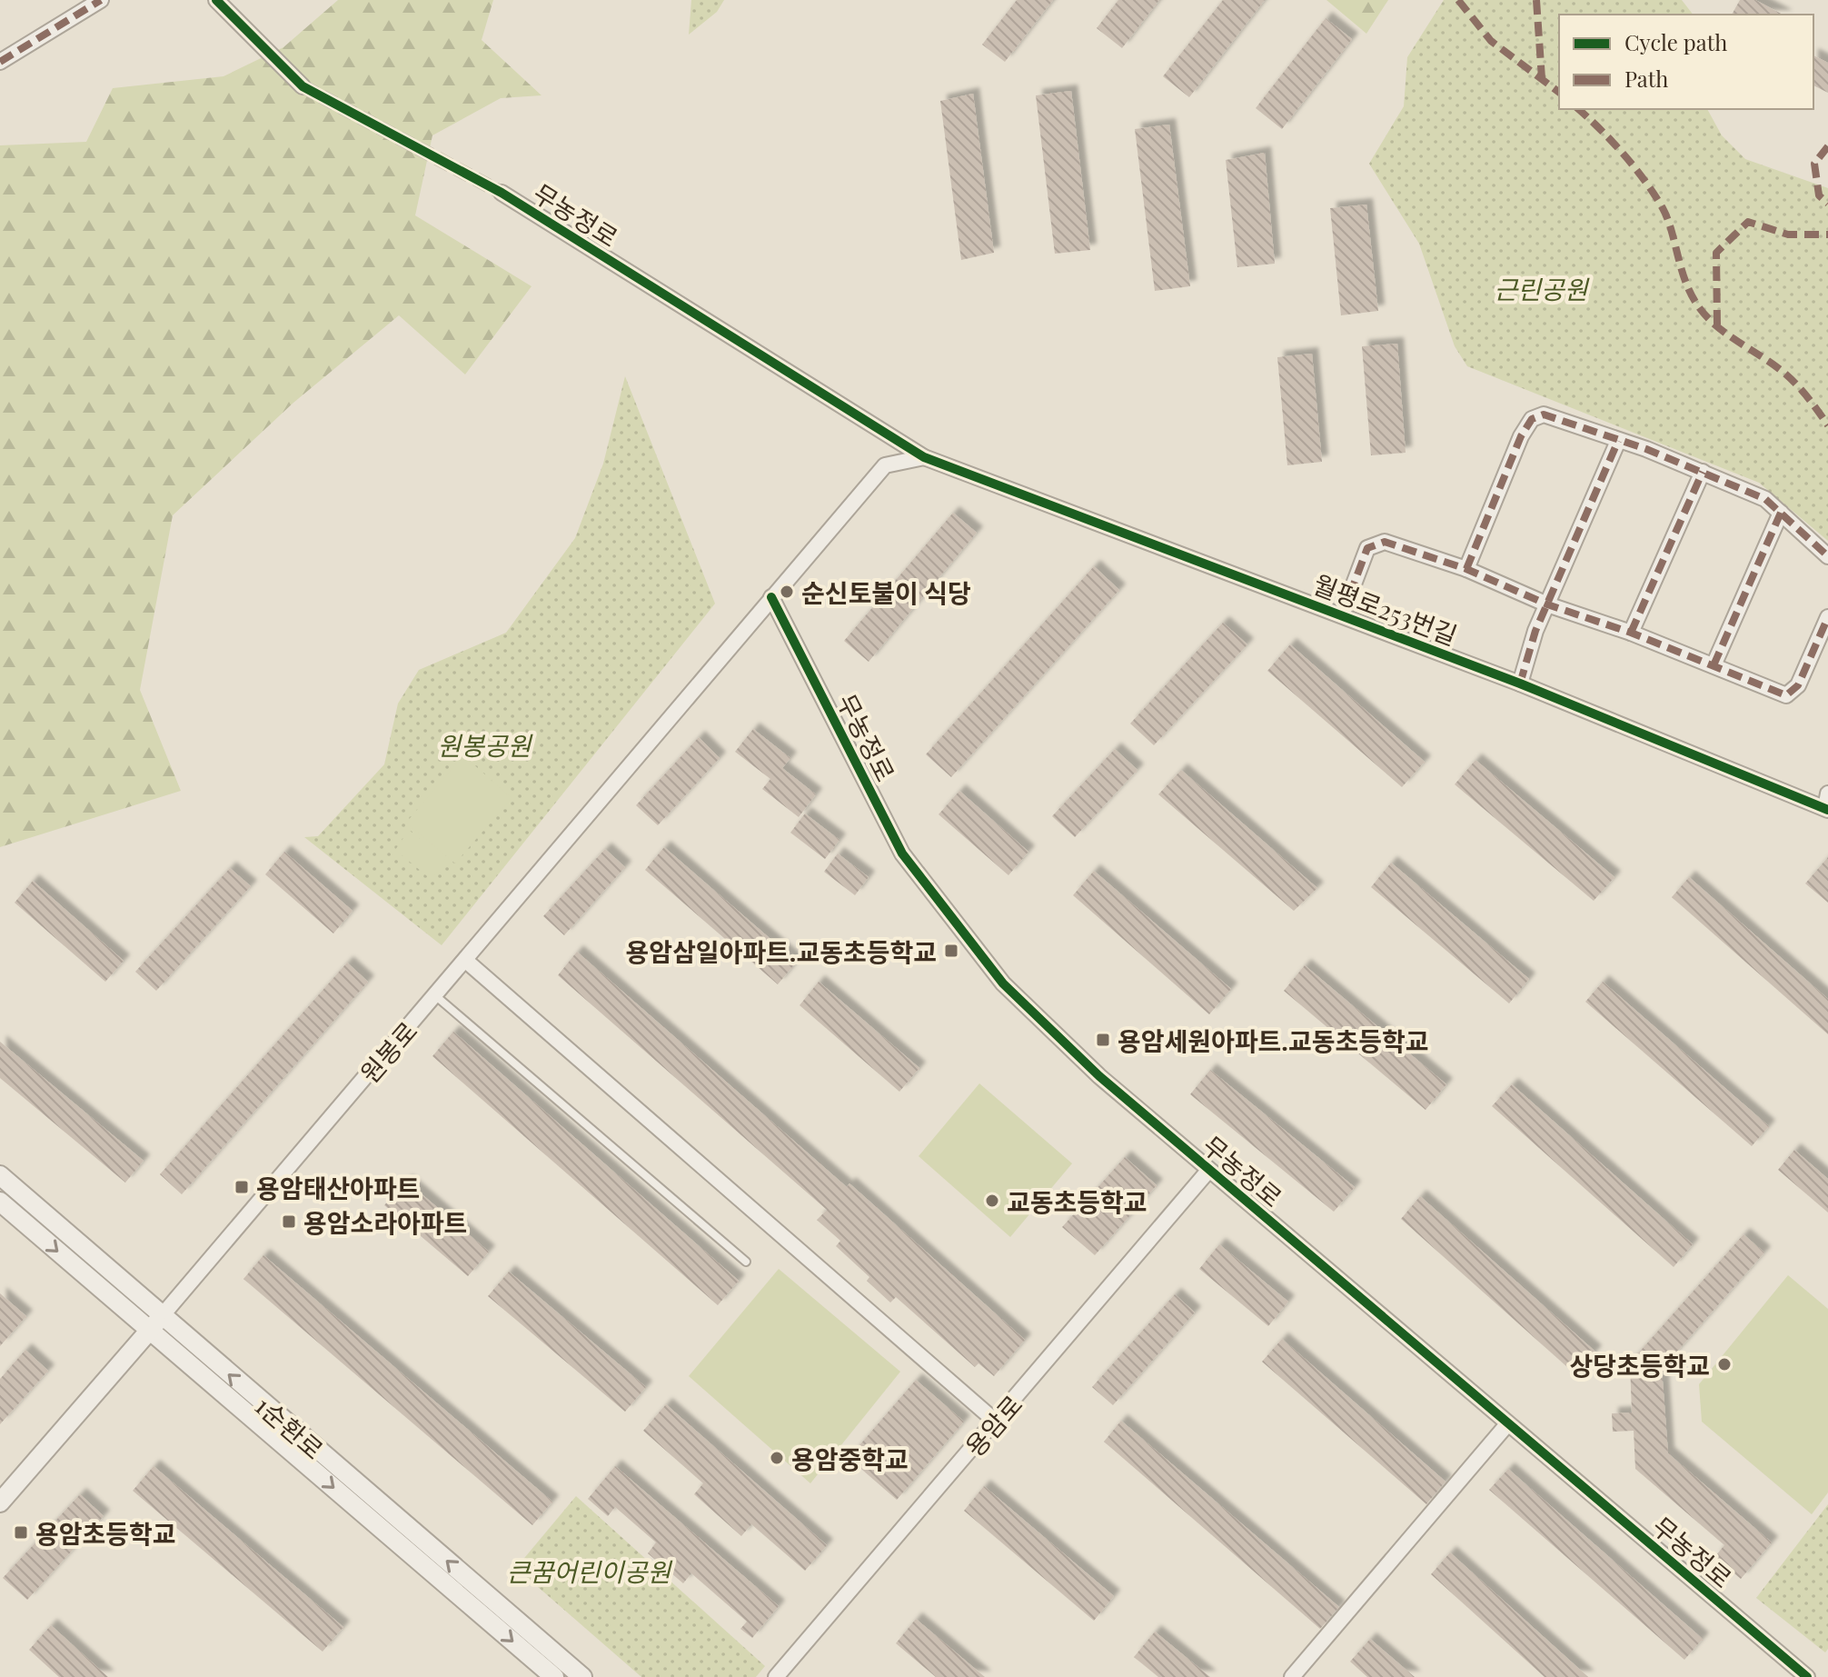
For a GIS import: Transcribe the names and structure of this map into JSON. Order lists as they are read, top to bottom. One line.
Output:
{"streets":{"street":["무농정로","월평로253번길","원봉로","용암로","1순환로"]},"crossings":[["무농정로","월평로253번길"],["무농정로","원봉로"],["무농정로","용암로"],["원봉로","1순환로"]],"parks":["근린공원","원봉공원","큰꿈어린이공원"],"places":{"other":["순신토불이 식당","교동초등학교","상당초등학교","용암중학교"],"transit":["용암삼일아파트.교동초등학교","용암세원아파트.교동초등학교","용암태산아파트","용암소라아파트","용암초등학교"]},"legend":["Cycle path","Path"]}
